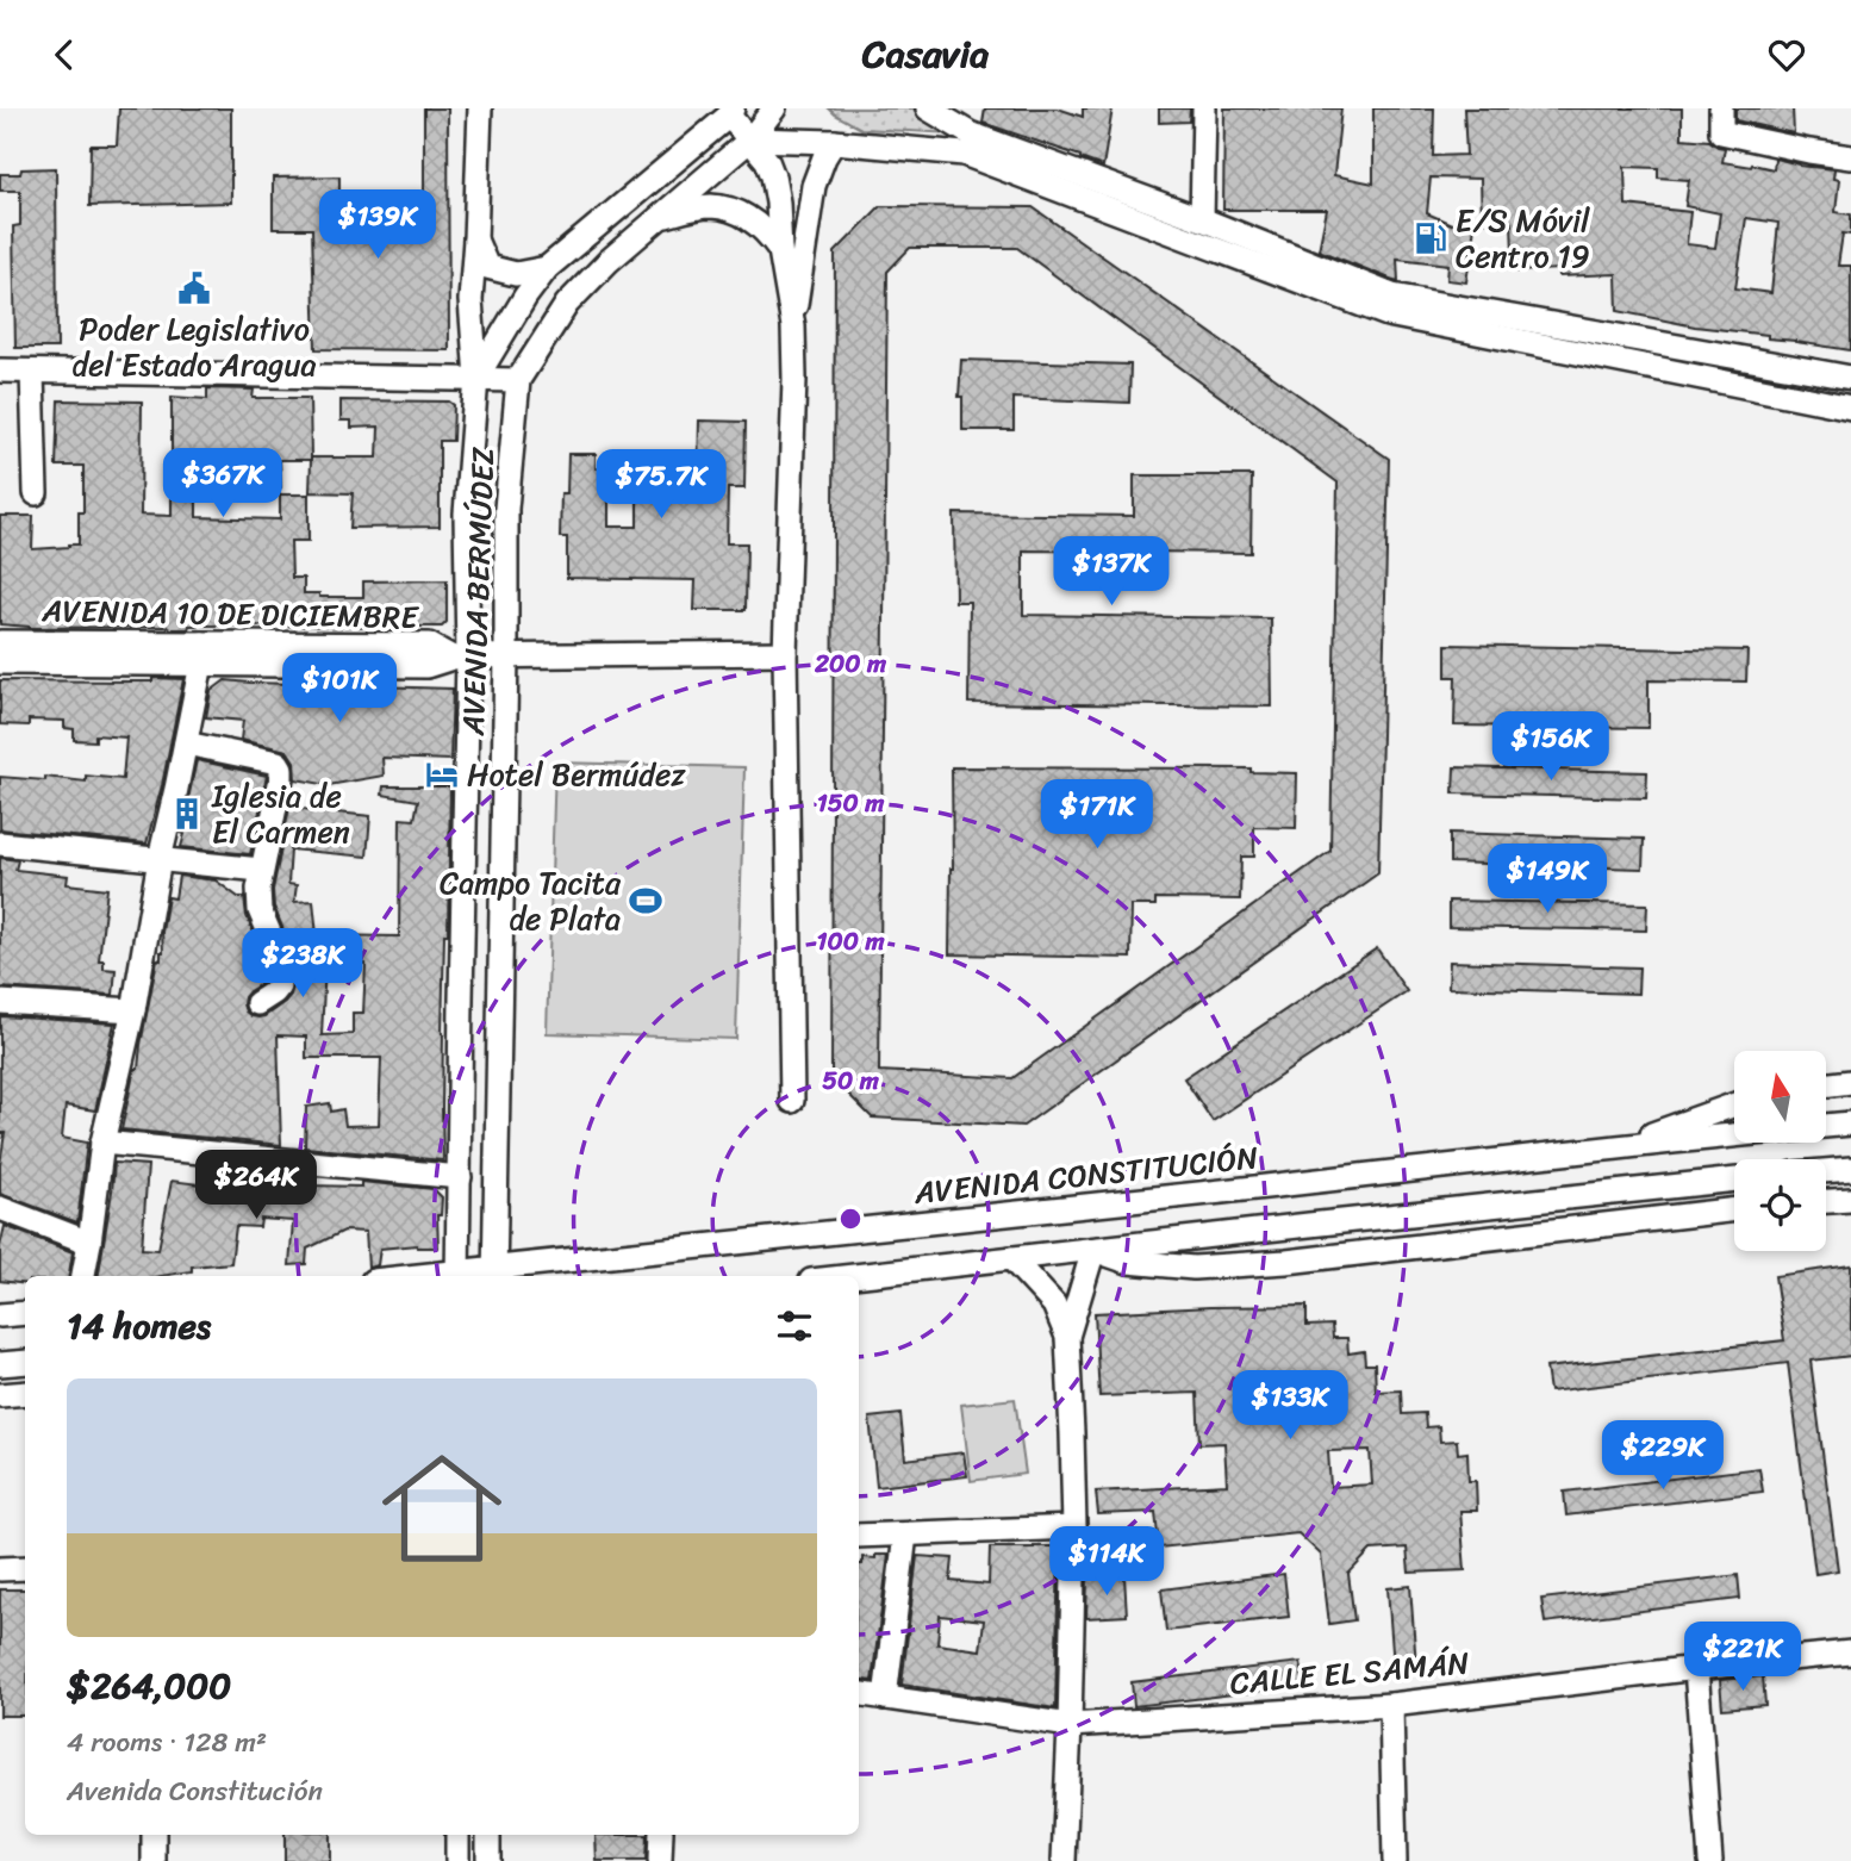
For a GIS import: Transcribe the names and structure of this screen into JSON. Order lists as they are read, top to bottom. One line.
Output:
{"streets":{"street":["AVENIDA BERMÚDEZ","AVENIDA 10 DE DICIEMBRE","AVENIDA CONSTITUCIÓN","CALLE EL SAMÁN"]},"crossings":[["AVENIDA BERMÚDEZ","AVENIDA 10 DE DICIEMBRE"],["AVENIDA BERMÚDEZ","AVENIDA CONSTITUCIÓN"]],"places":{"fuel station":["E/S Móvil Centro 19"],"public building":["Poder Legislativo del Estado Aragua"],"hotel":["Hotel Bermúdez"],"building":["Iglesia de El Carmen"],"sports":["Campo Tacita de Plata"]},"north":"top","page":{"header":"Casavia","price":["$139K","$367K","$75.7K","$137K","$101K","$156K","$171K","$149K","$238K","$264K","$133K","$229K","$114K","$221K"],"heading":"14 homes","list":[{"name":"$264,000","note":"4 rooms · 128 m² · Avenida Constitución"}]},"rings":["200 m","150 m","100 m","50 m"]}
